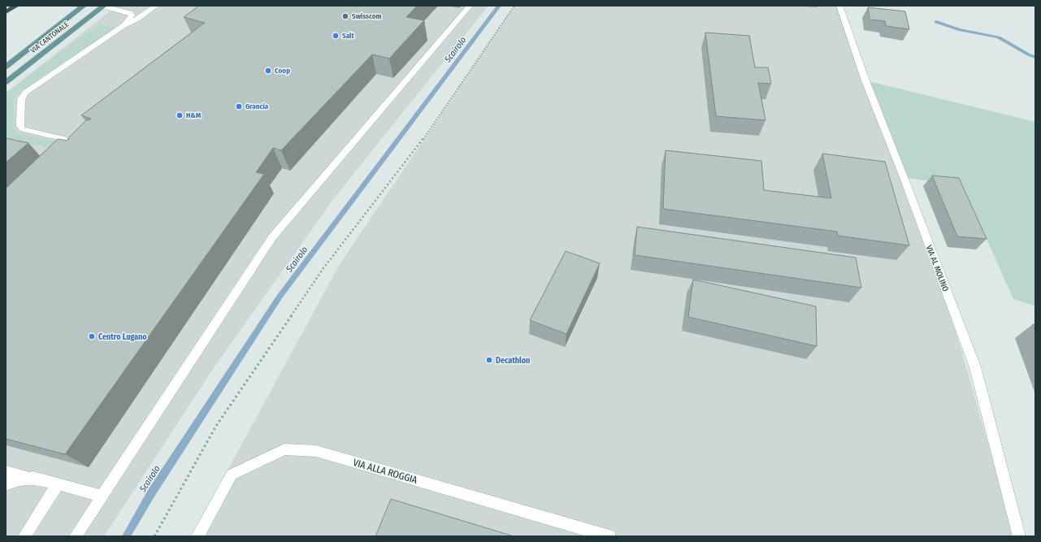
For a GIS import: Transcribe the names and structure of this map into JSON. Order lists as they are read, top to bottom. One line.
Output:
{"streets":{"main road":["VIA CANTONALE"],"street":["VIA AL MOLINO","VIA ALLA ROGGIA"]},"water":["Scairolo"],"places":["Swisscom","Salt","Coop","Grancia","H&M","Centro Lugano","Decathlon"]}
